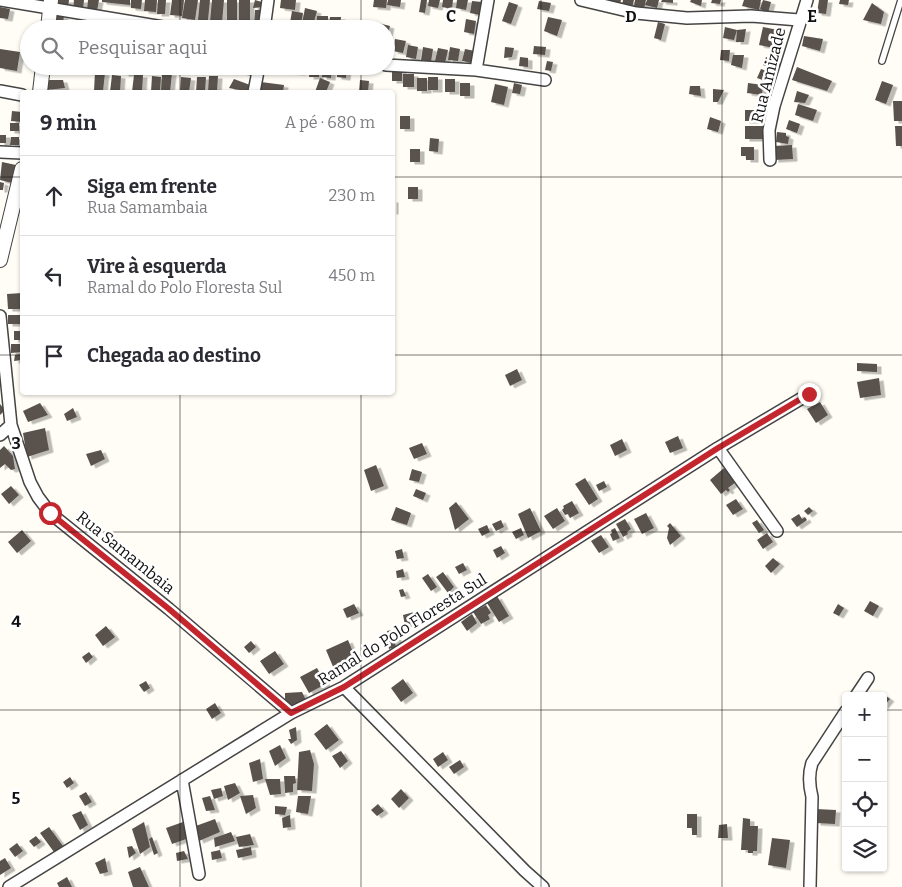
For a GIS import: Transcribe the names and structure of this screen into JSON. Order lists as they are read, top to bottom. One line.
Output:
{"streets":{"street":["Rua Amizade","Rua Samambaia","Ramal do Polo Floresta Sul"]},"crossings":[["Rua Samambaia","Ramal do Polo Floresta Sul"]],"page":{"search":"Pesquisar aqui","heading":["9 min","A pé · 680 m"],"list":[["Siga em frente","Rua Samambaia","230 m"],["Vire à esquerda","Ramal do Polo Floresta Sul","450 m"],"Chegada ao destino"],"map_buttons":["+","−"]},"grid":{"columns":["C","D","E"],"rows":["3","4","5"]}}
